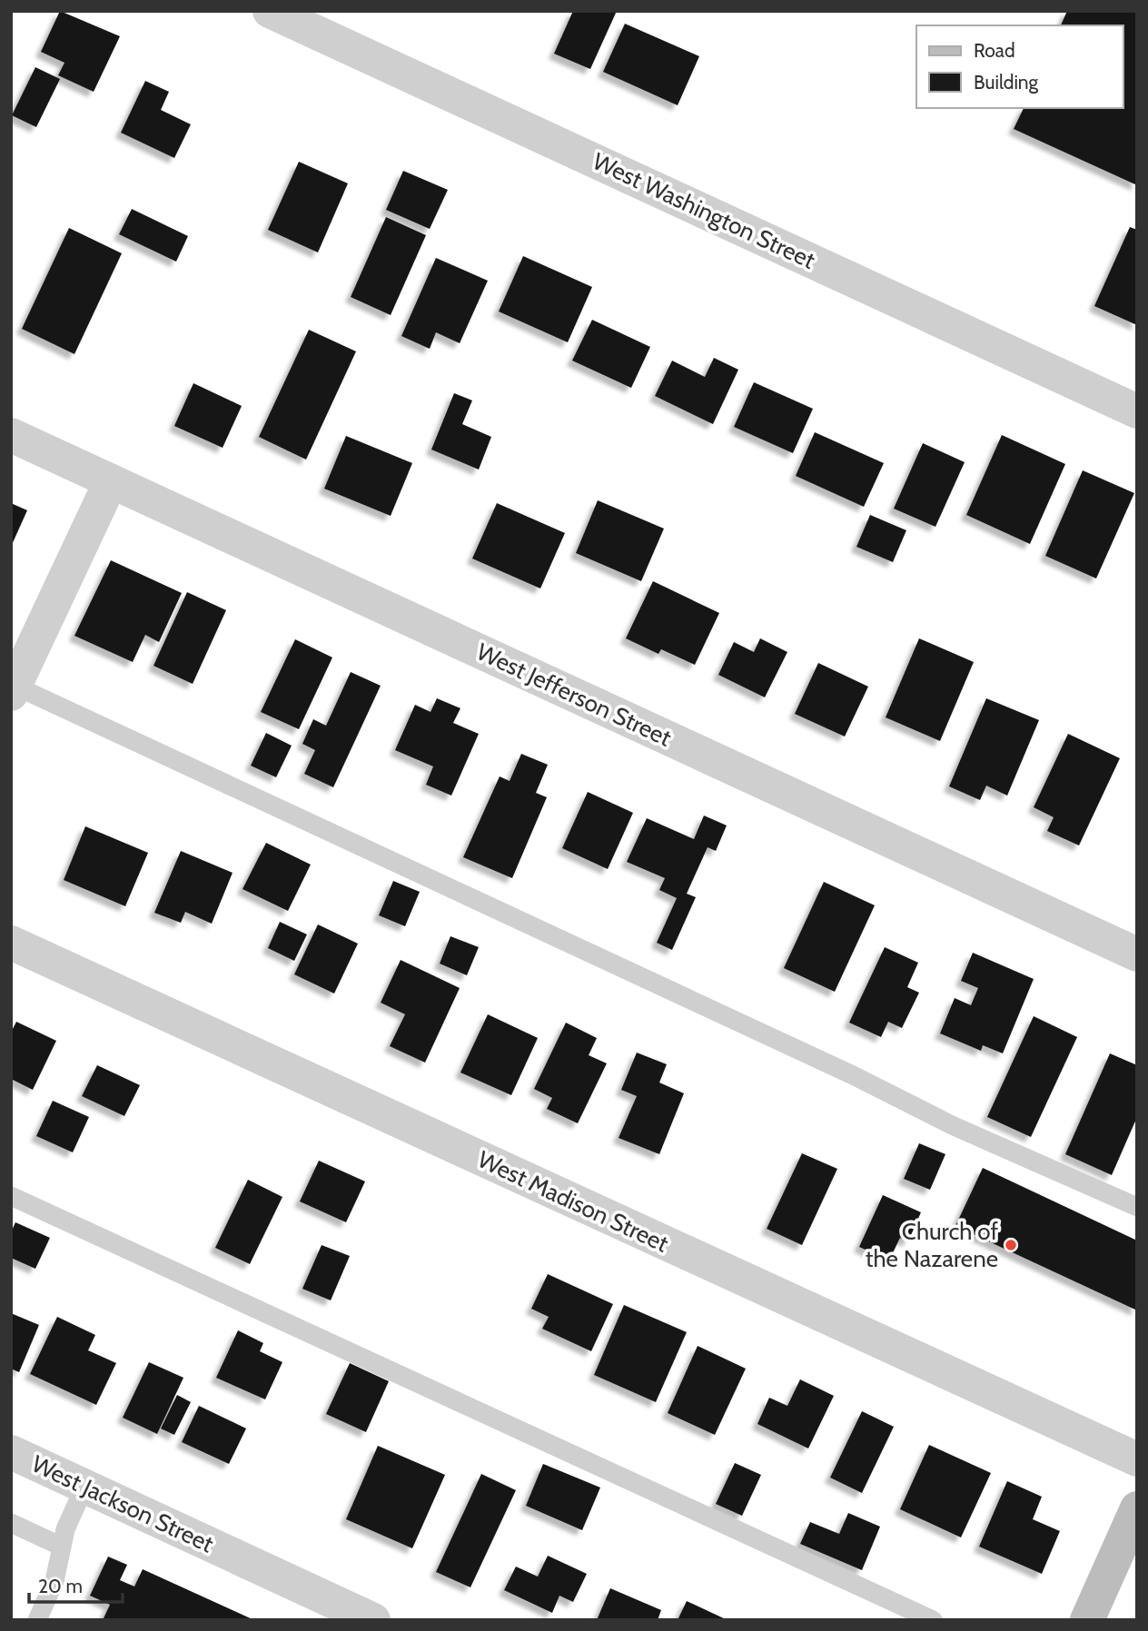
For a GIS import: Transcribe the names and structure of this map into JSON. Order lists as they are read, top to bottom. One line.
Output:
{"streets":{"street":["West Washington Street","West Jefferson Street","West Madison Street","West Jackson Street"]},"places":["Church of the Nazarene"],"legend":["Road","Building"],"scale_bar":"20 m"}
